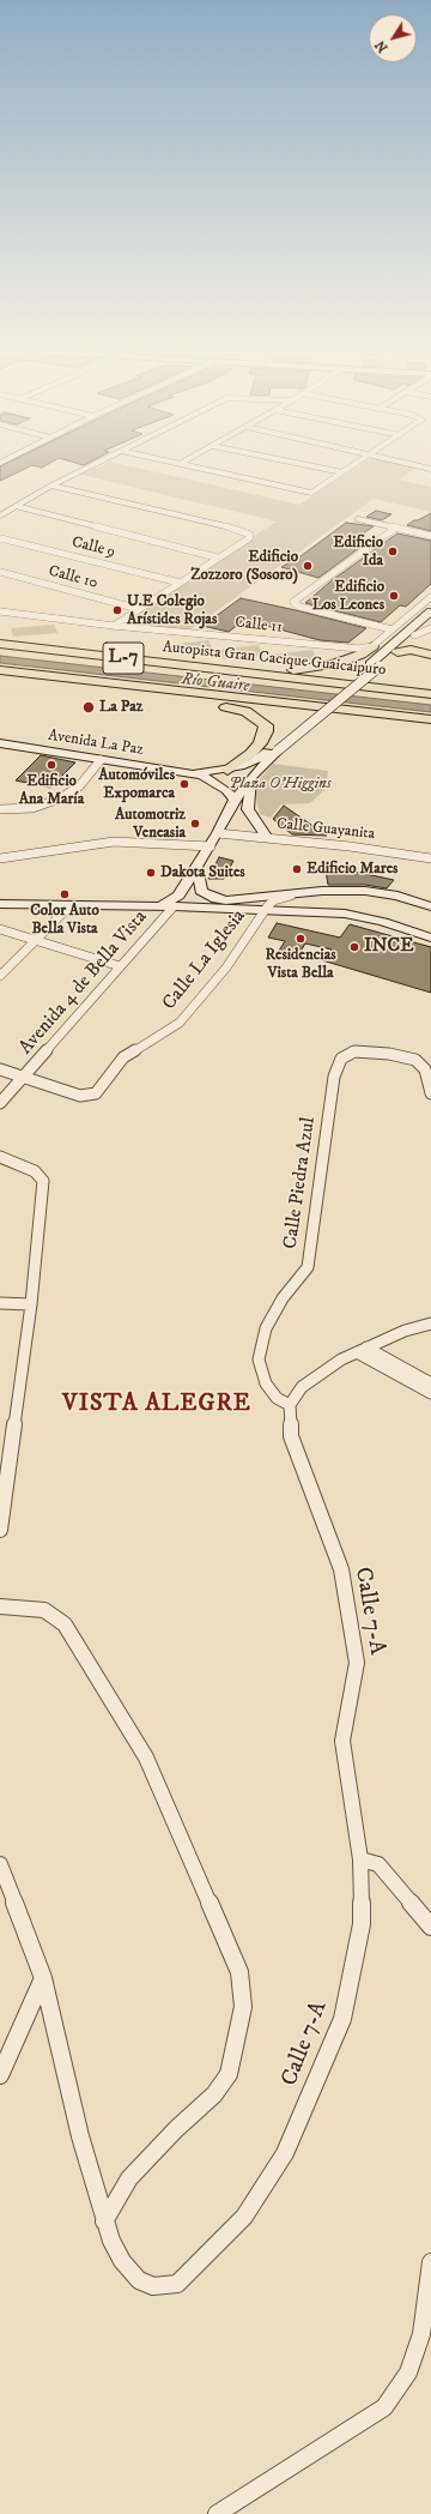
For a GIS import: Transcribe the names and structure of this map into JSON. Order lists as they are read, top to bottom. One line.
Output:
{"streets":{"highway":["L-7","Autopista Gran Cacique Guaicaipuro"],"main road":["Avenida La Paz"],"street":["Calle 9","Calle 10","Calle 11","Calle Guayanita","Calle La Iglesia","Avenida 4 de Bella Vista","Calle Piedra Azul","Calle 7-A"]},"crossings":[["Calle La Iglesia","Avenida 4 de Bella Vista"],["Calle Piedra Azul","Calle 7-A"]],"districts":["VISTA ALEGRE"],"water":["Río Guaire"],"parks":["Plaza O'Higgins"],"places":["Edificio Ida","Edificio Zozzoro (Sosoro)","Edificio Los Leones","U.E Colegio Arístides Rojas","La Paz","Edificio Ana María","Automóviles Expomarca","Automotriz Veneasia","Edificio Mares","Dakota Suites","Color Auto Bella Vista","Residencias Vista Bella","INCE"],"north":"bottom left"}
